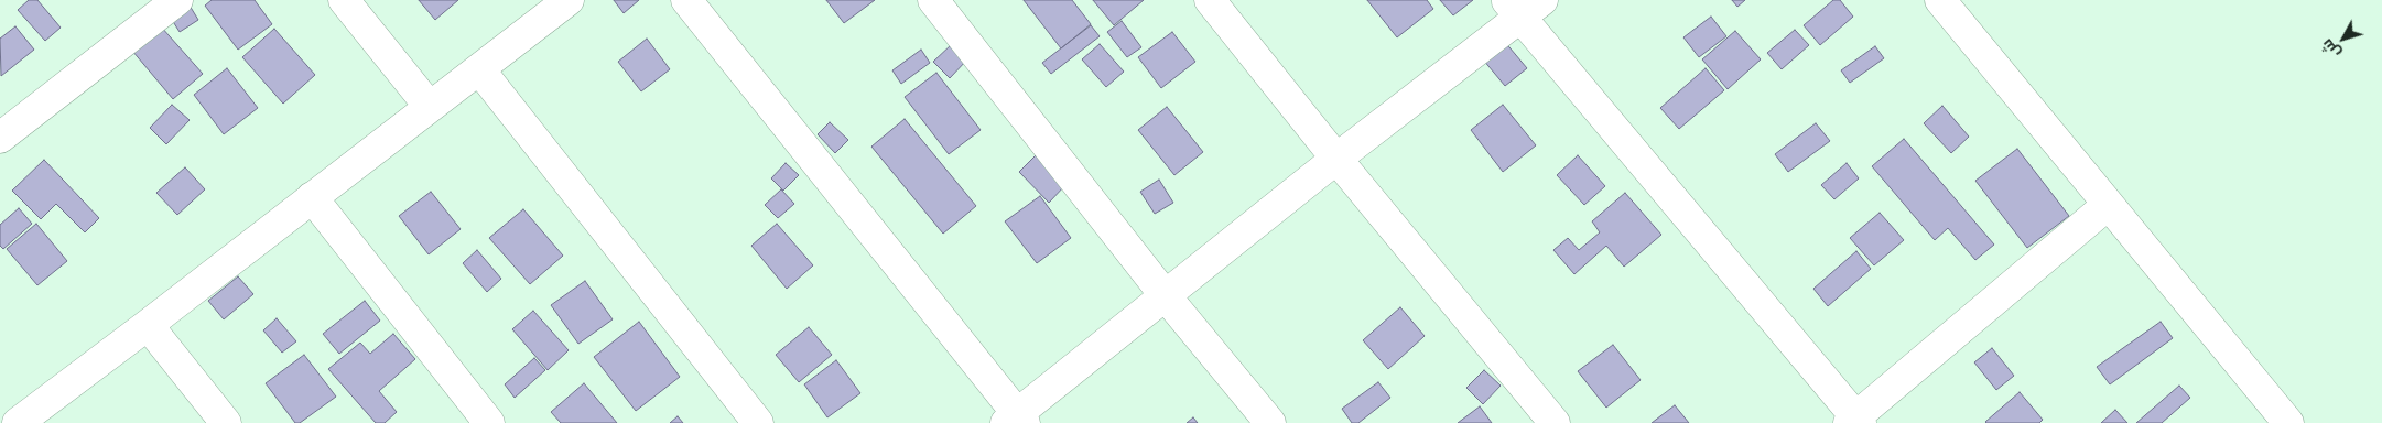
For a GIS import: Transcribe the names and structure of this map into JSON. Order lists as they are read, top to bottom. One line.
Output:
{"north":"bottom left"}
